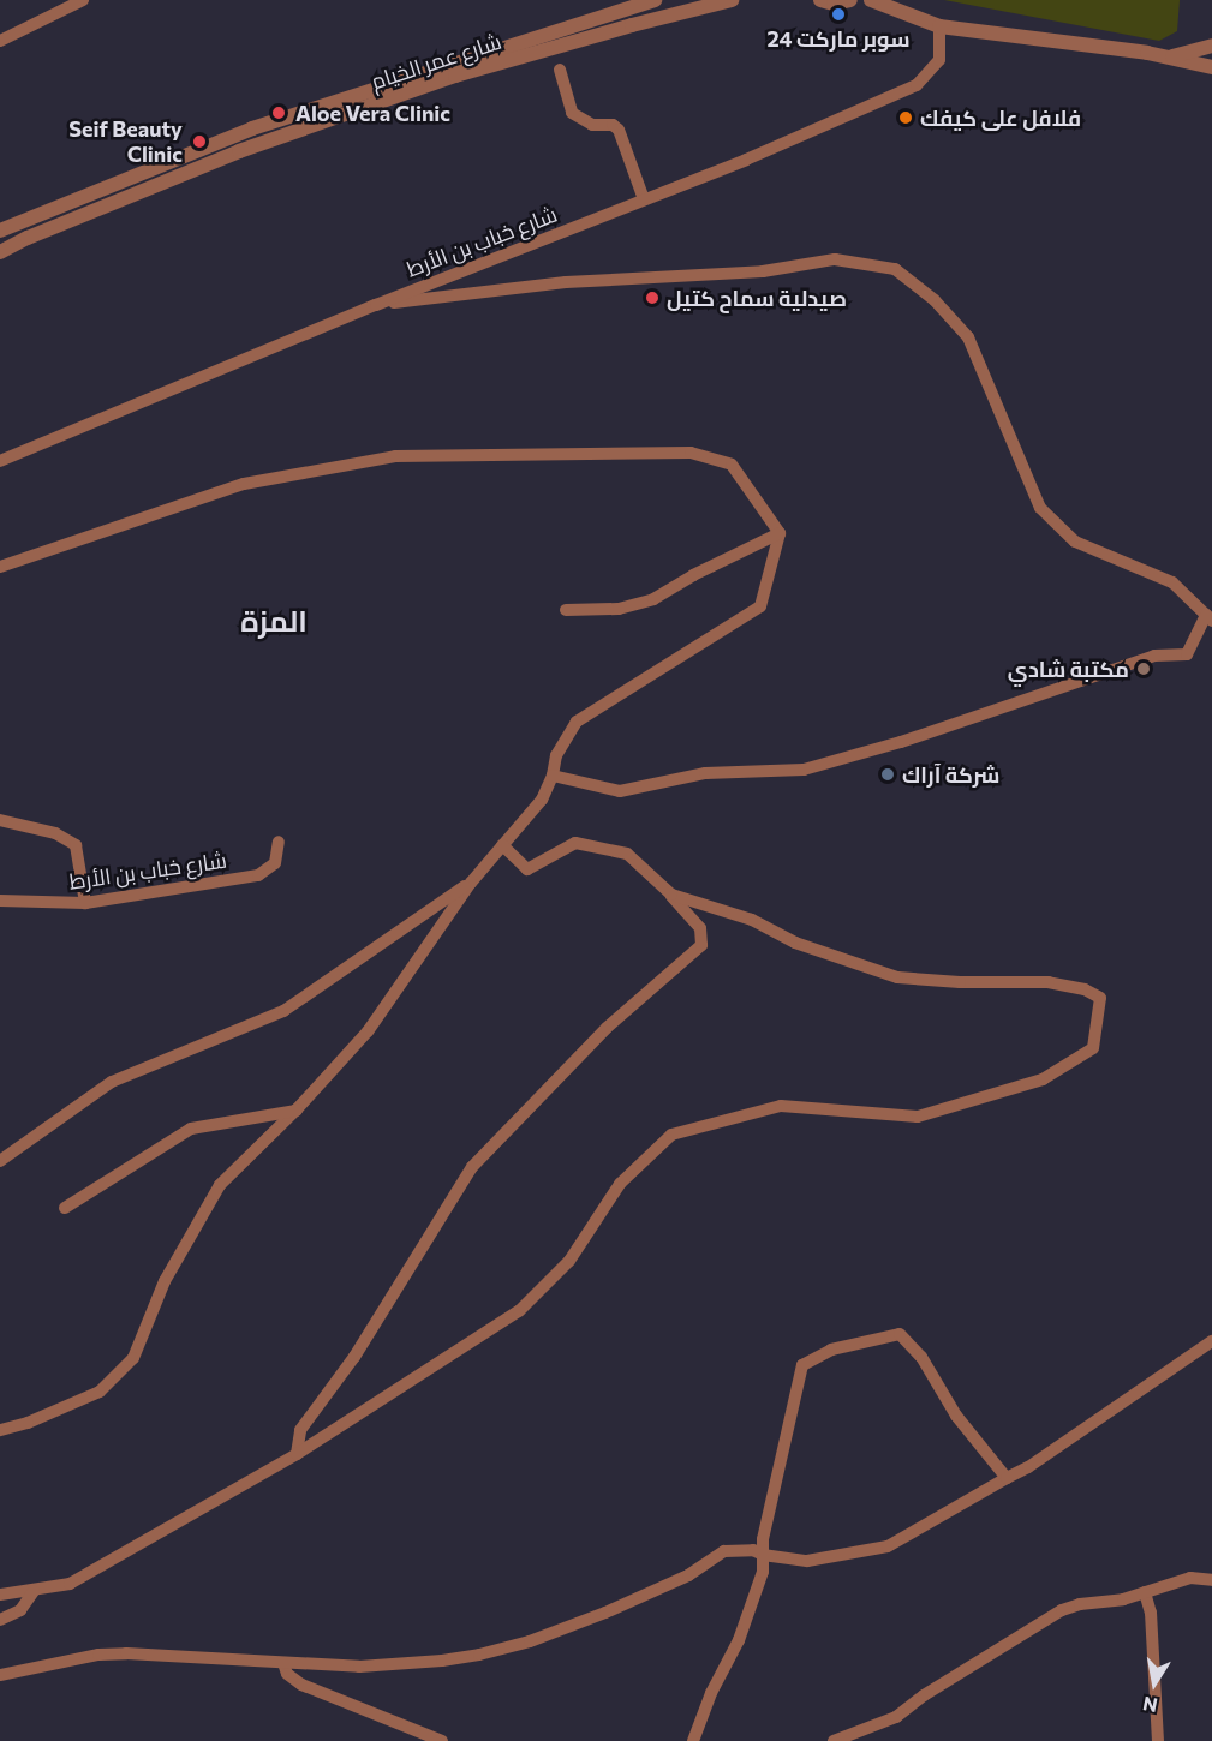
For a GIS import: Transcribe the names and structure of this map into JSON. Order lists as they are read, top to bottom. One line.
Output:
{"streets":{"street":["شارع عمر الخيام","شارع خباب بن الأرط"]},"districts":["المزة"],"places":["سوبر ماركت 24","Aloe Vera Clinic","فلافل على كيفك","Seif Beauty Clinic","صيدلية سماح كتيل","مكتبة شادي","شركة آراك"],"north":"bottom"}
